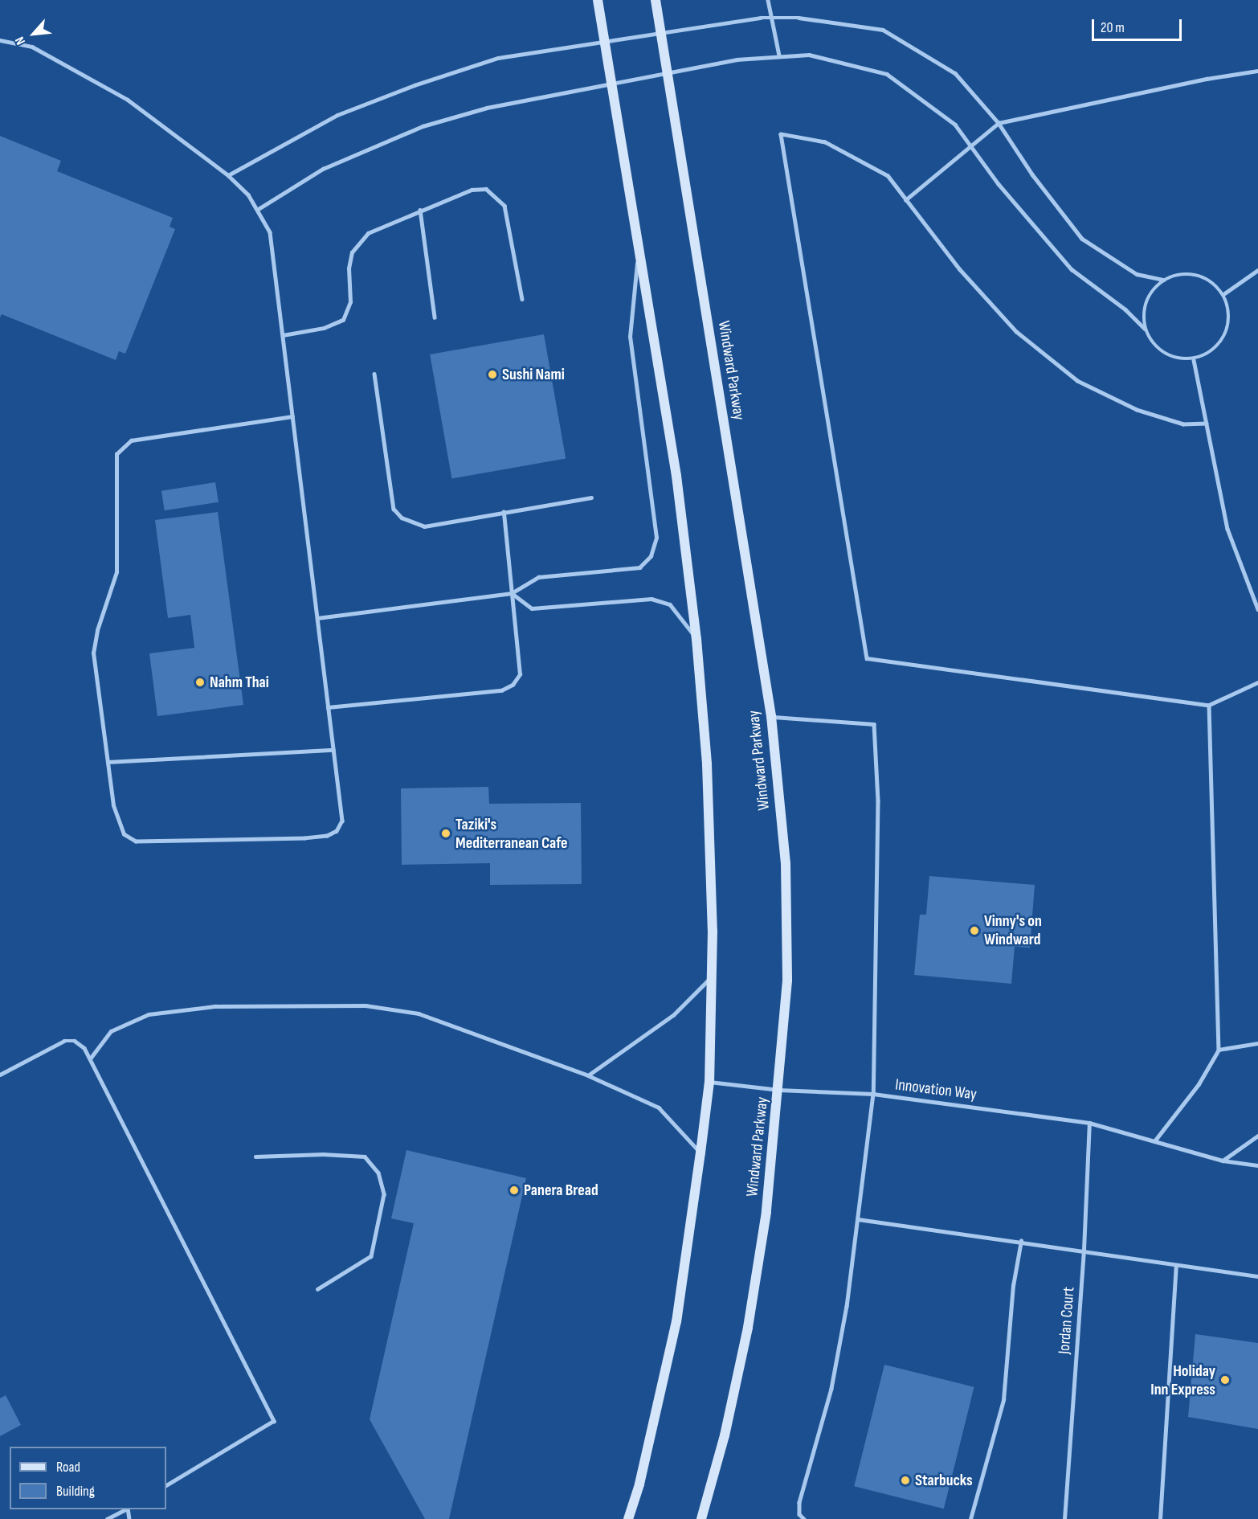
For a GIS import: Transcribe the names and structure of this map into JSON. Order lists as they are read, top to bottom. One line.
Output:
{"streets":{"main road":["Windward Parkway"],"lane":["Innovation Way","Jordan Court"]},"crossings":[["Windward Parkway","Innovation Way"],["Innovation Way","Jordan Court"]],"places":["Sushi Nami","Nahm Thai","Taziki's Mediterranean Cafe","Vinny's on Windward","Panera Bread","Holiday Inn Express","Starbucks"],"legend":["Road","Building"],"scale_bar":"20 m","north":"bottom left"}
